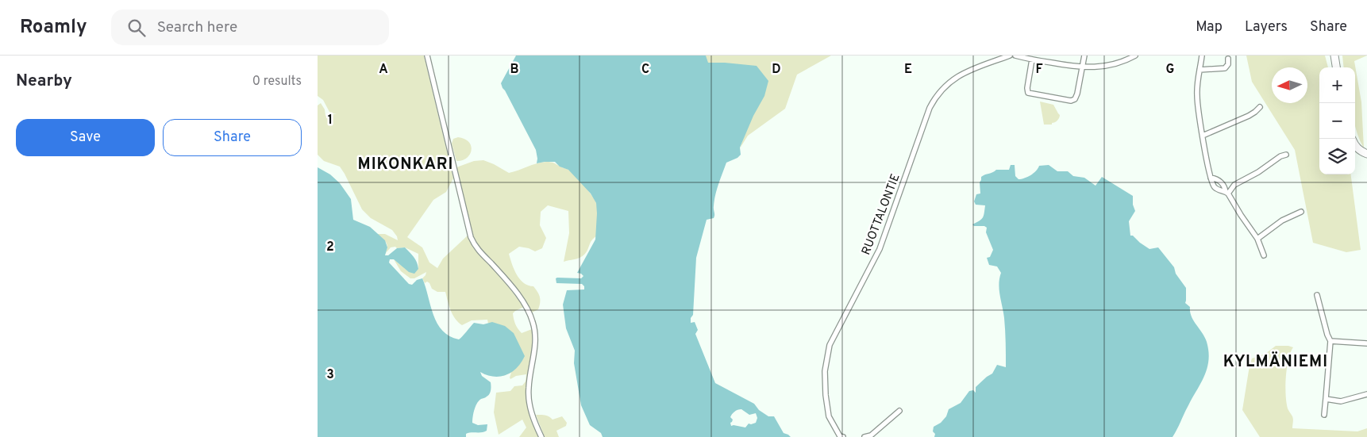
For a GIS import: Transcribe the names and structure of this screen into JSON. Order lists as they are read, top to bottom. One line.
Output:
{"streets":{"street":["RUOTTALONTIE"]},"districts":["MIKONKARI","KYLMÄNIEMI"],"north":"left","page":{"header":"Roamly","search":"Search here","nav":["Map","Layers","Share"],"heading":["Nearby","0 results"],"map_buttons":["+","−"],"buttons":["Save","Share"]},"grid":{"columns":["A","B","C","D","E","F","G"],"rows":["1","2","3"]}}
